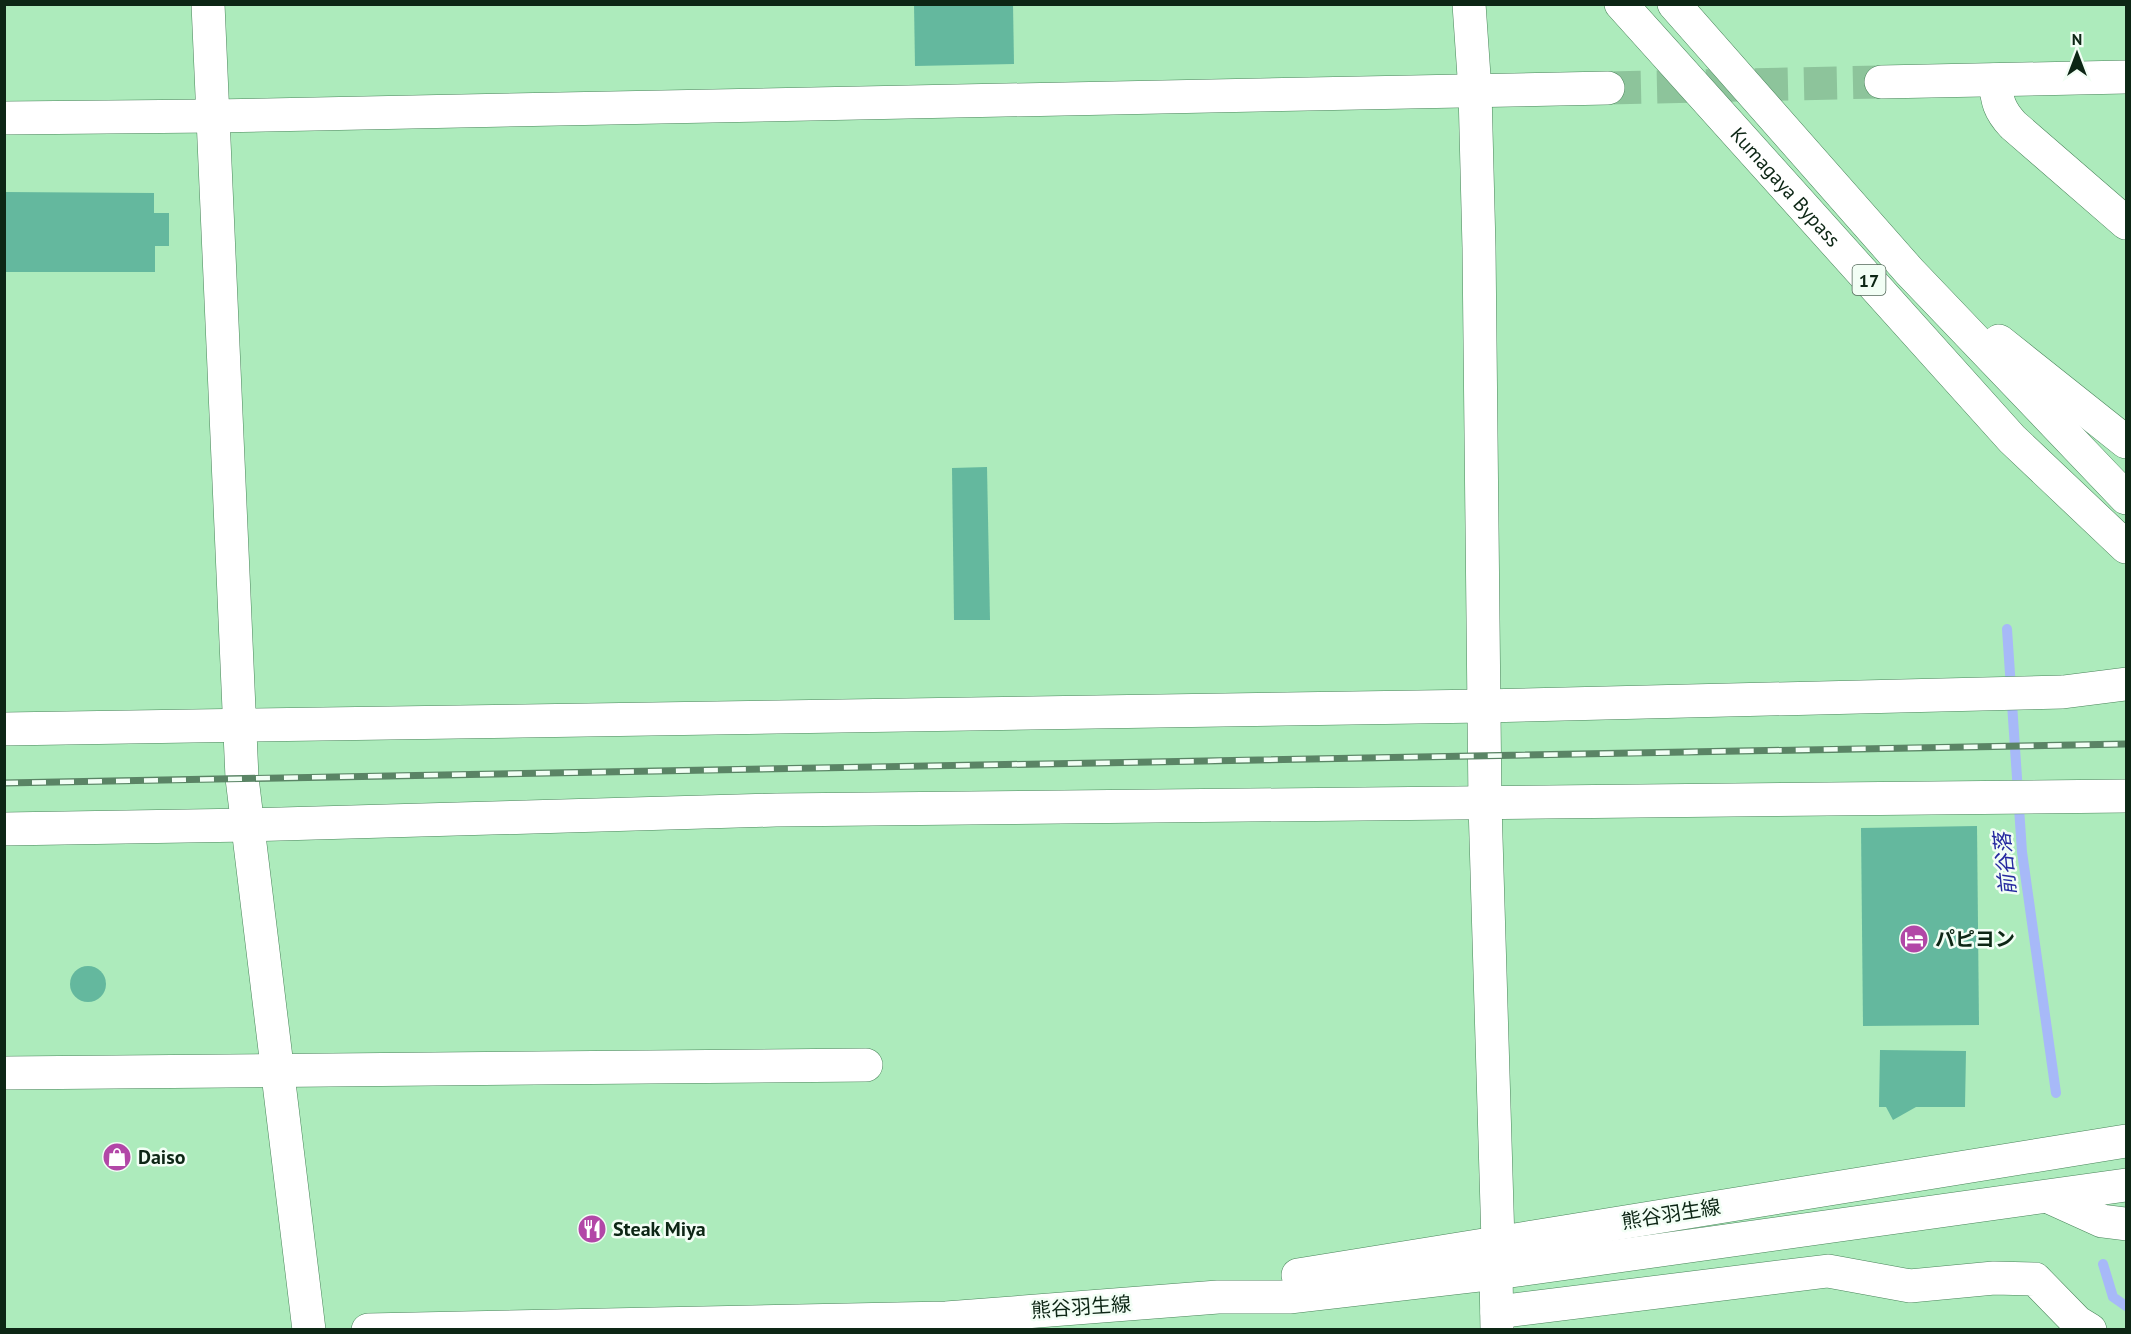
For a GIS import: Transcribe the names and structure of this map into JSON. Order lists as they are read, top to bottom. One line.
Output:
{"streets":{"main road":["Kumagaya Bypass","17","熊谷羽生線"]},"water":["前谷落"],"places":{"hotel":["パピヨン"],"shop":["Daiso"],"restaurant":["Steak Miya"]},"north":"top"}
